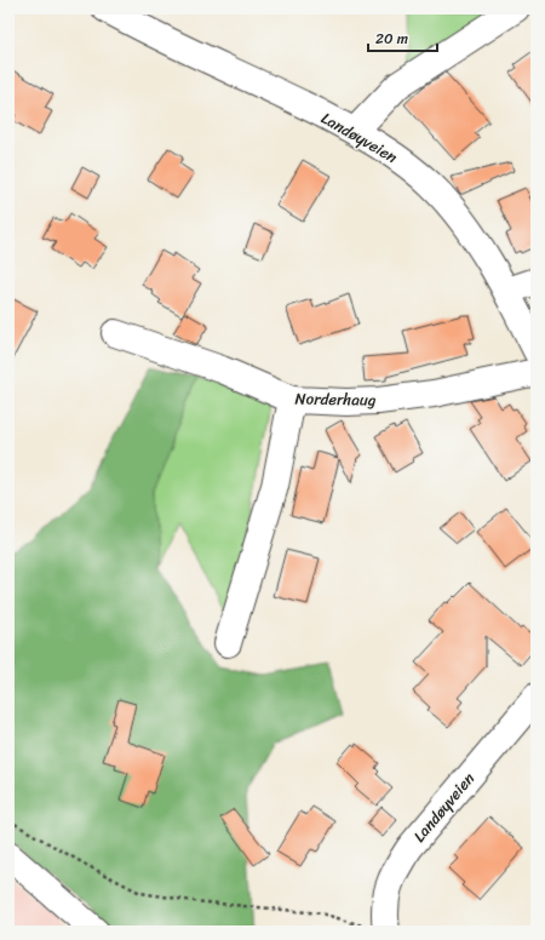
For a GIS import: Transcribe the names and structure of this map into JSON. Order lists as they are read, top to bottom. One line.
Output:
{"streets":{"street":["Landøyveien","Norderhaug"]},"scale_bar":"20 m"}
